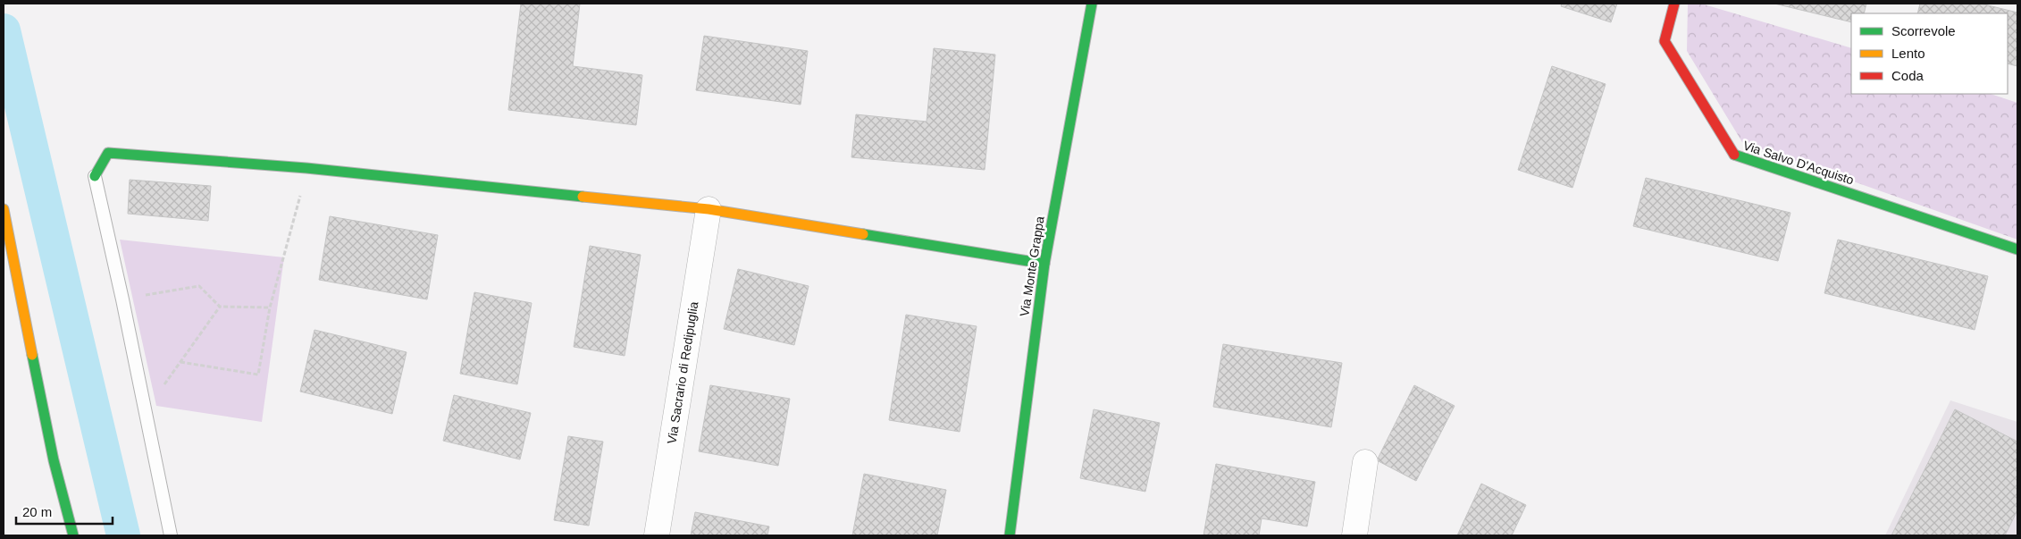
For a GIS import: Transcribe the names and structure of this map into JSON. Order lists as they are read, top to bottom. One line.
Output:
{"streets":{"street":["Via Salvo D'Acquisto","Via Monte Grappa","Via Sacrario di Redipuglia"]},"legend":["Scorrevole","Lento","Coda"],"scale_bar":"20 m"}
